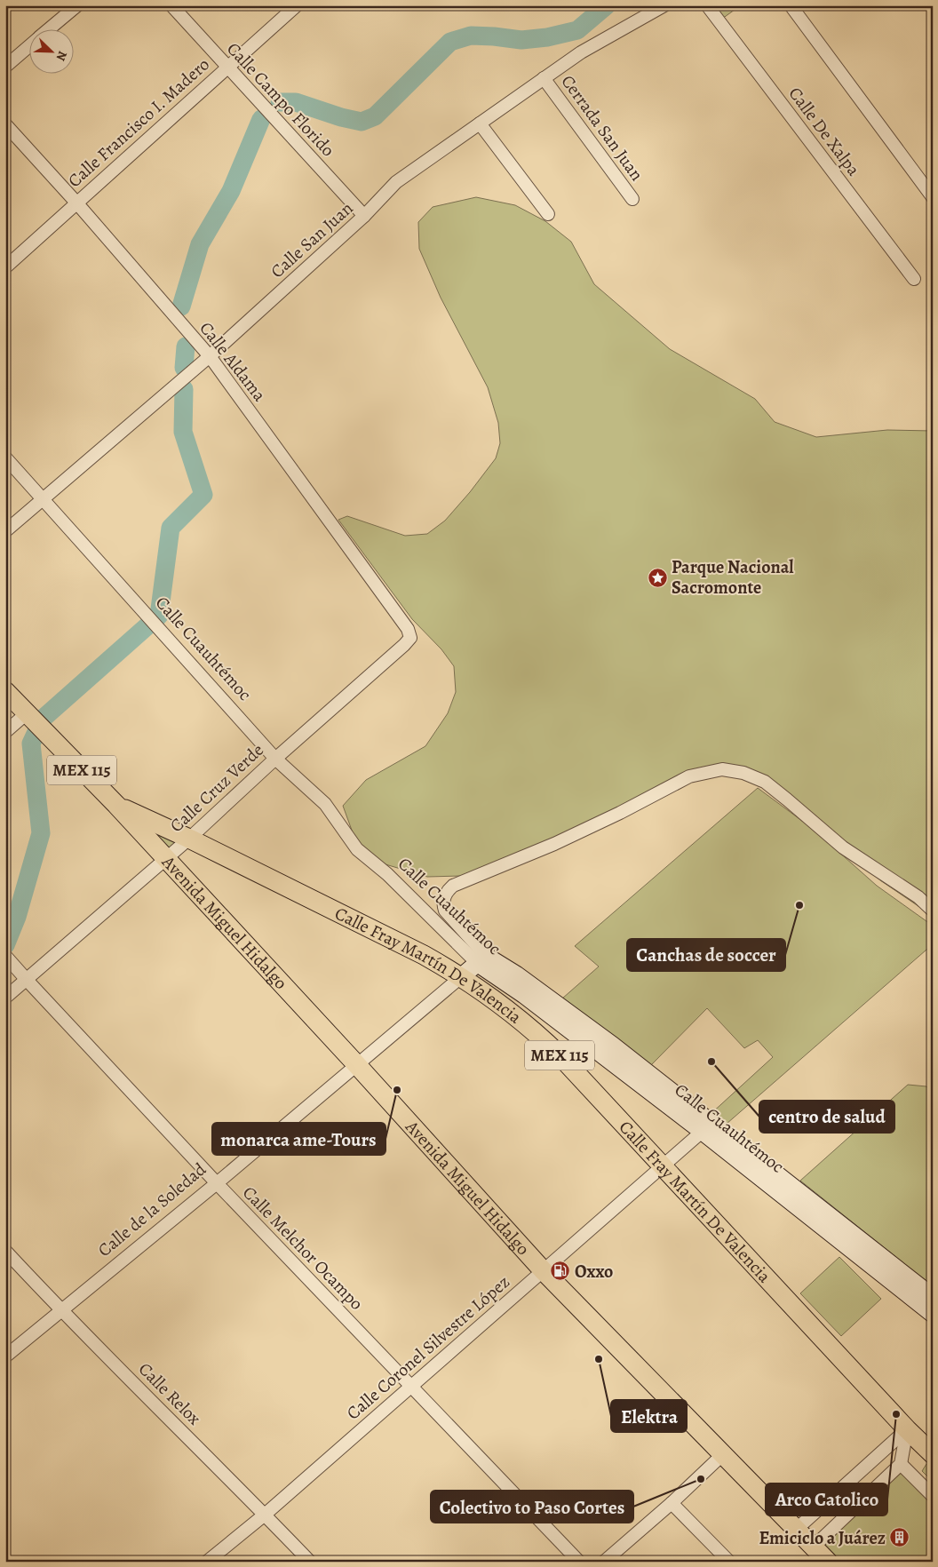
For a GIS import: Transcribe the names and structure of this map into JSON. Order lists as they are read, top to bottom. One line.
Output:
{"streets":{"main road":["Calle Cuauhtémoc","MEX 115","Avenida Miguel Hidalgo","Calle Fray Martín De Valencia","Calle de la Soledad"],"street":["Calle Campo Florido","Calle Francisco I. Madero","Cerrada San Juan","Calle De Xalpa","Calle San Juan","Calle Aldama","Calle Cruz Verde","Calle Melchor Ocampo","Calle Coronel Silvestre López","Calle Relox"]},"crossings":[["Calle Campo Florido","Calle Francisco I. Madero"],["Calle Campo Florido","Calle San Juan"],["Calle Francisco I. Madero","Calle Aldama"],["Cerrada San Juan","Calle San Juan"],["Calle San Juan","Calle Aldama"],["Calle San Juan","Calle Cuauhtémoc"],["Calle Aldama","Calle Cruz Verde"],["Calle Cuauhtémoc","Calle Cruz Verde"],["Calle Cuauhtémoc","Calle de la Soledad"],["Calle Cuauhtémoc","Calle Coronel Silvestre López"],["MEX 115","Calle Fray Martín De Valencia"],["Calle Cruz Verde","Avenida Miguel Hidalgo"],["Calle Cruz Verde","Calle Fray Martín De Valencia"],["Calle Cruz Verde","Calle Melchor Ocampo"],["Avenida Miguel Hidalgo","Calle Fray Martín De Valencia"],["Avenida Miguel Hidalgo","Calle de la Soledad"],["Avenida Miguel Hidalgo","Calle Coronel Silvestre López"],["Calle Fray Martín De Valencia","Calle de la Soledad"],["Calle Fray Martín De Valencia","Calle Coronel Silvestre López"],["Calle de la Soledad","Calle Melchor Ocampo"],["Calle de la Soledad","Calle Relox"],["Calle Melchor Ocampo","Calle Coronel Silvestre López"],["Calle Coronel Silvestre López","Calle Relox"]],"places":{"place":["Parque Nacional Sacromonte"],"other":["Canchas de soccer","centro de salud","monarca ame-Tours","Elektra","Arco Catolico","Colectivo to Paso Cortes"],"fuel station":["Oxxo"],"building":["Emiciclo a Juárez"]},"north":"bottom right"}
